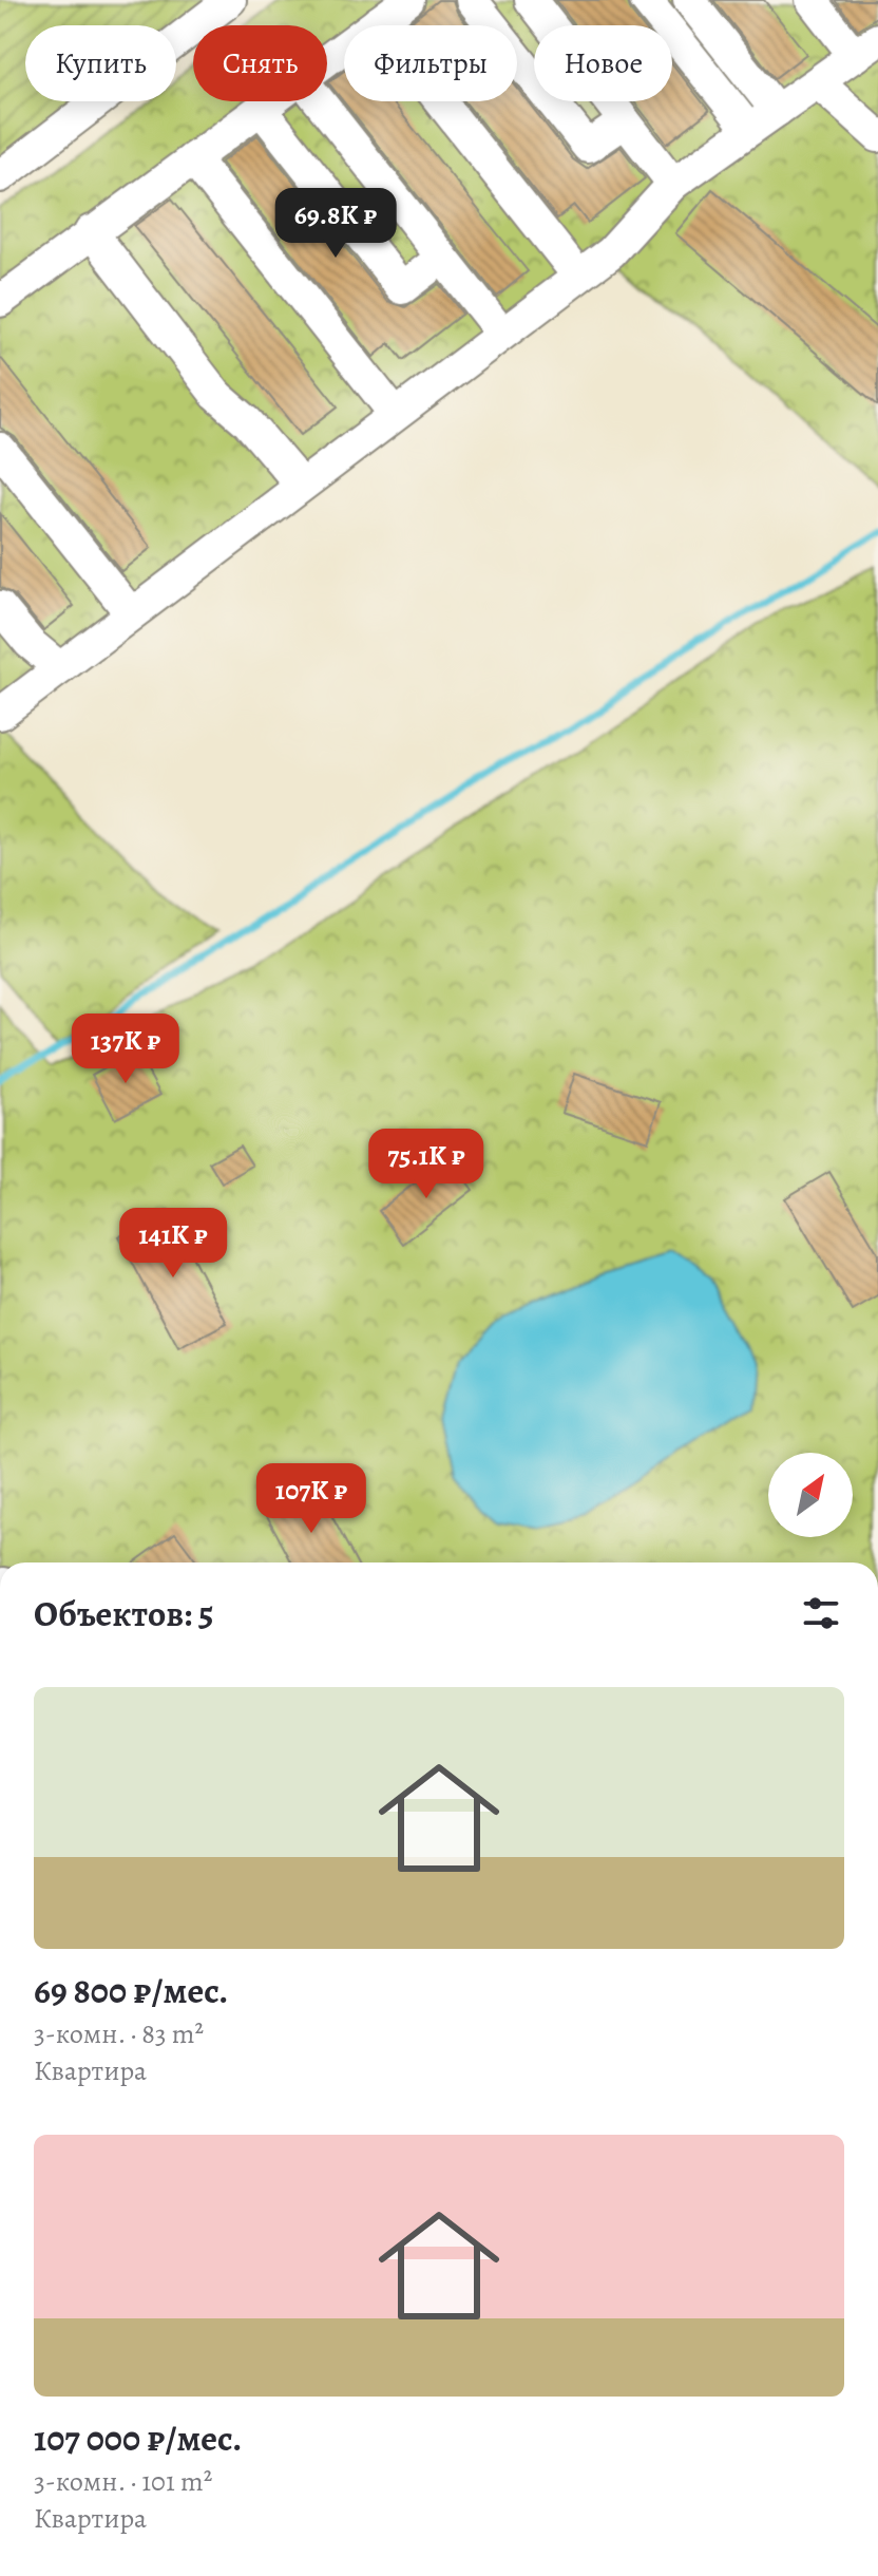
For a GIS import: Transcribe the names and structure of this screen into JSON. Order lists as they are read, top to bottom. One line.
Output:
{"north":"top right","page":{"chip":["Купить","Снять","Фильтры","Новое"],"price":["69.8K ₽","137K ₽","75.1K ₽","141K ₽","107K ₽"],"heading":"Объектов: 5","list":[{"name":"69 800 ₽/мес.","note":"3-комн. · 83 m² · Квартира"},{"name":"107 000 ₽/мес.","note":"3-комн. · 101 m² · Квартира"}]}}
